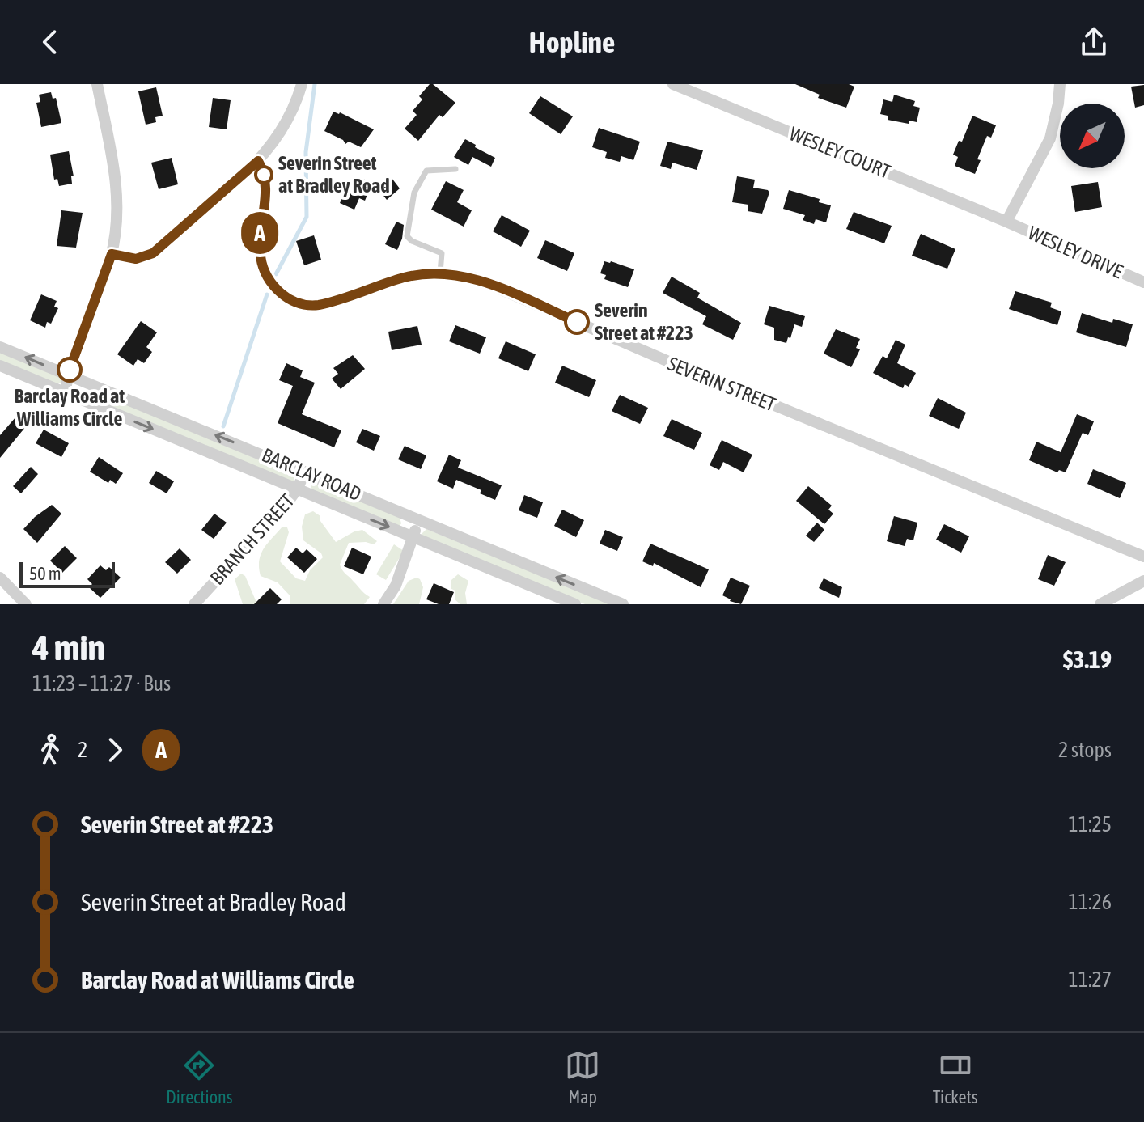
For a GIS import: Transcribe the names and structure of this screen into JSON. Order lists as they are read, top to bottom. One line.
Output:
{"streets":{"street":["WESLEY COURT","WESLEY DRIVE","SEVERIN STREET","BARCLAY ROAD","BRANCH STREET"]},"crossings":[["WESLEY COURT","WESLEY DRIVE"],["BARCLAY ROAD","BRANCH STREET"]],"places":["Severin Street at Bradley Road","Severin Street at #223","Barclay Road at Williams Circle"],"lines":["bus line A"],"scale_bar":"50 m","north":"bottom left","page":{"header":"Hopline","on_map":"A","scale":"50 m","heading":["4 min","11:23 – 11:27 · Bus","$3.19"],"legs":["2","A","2 stops"],"list":[{"name":"Severin Street at #223","value":"11:25"},{"name":"Severin Street at Bradley Road","value":"11:26"},{"name":"Barclay Road at Williams Circle","value":"11:27"}],"tabs":["Directions","Map","Tickets"]}}
